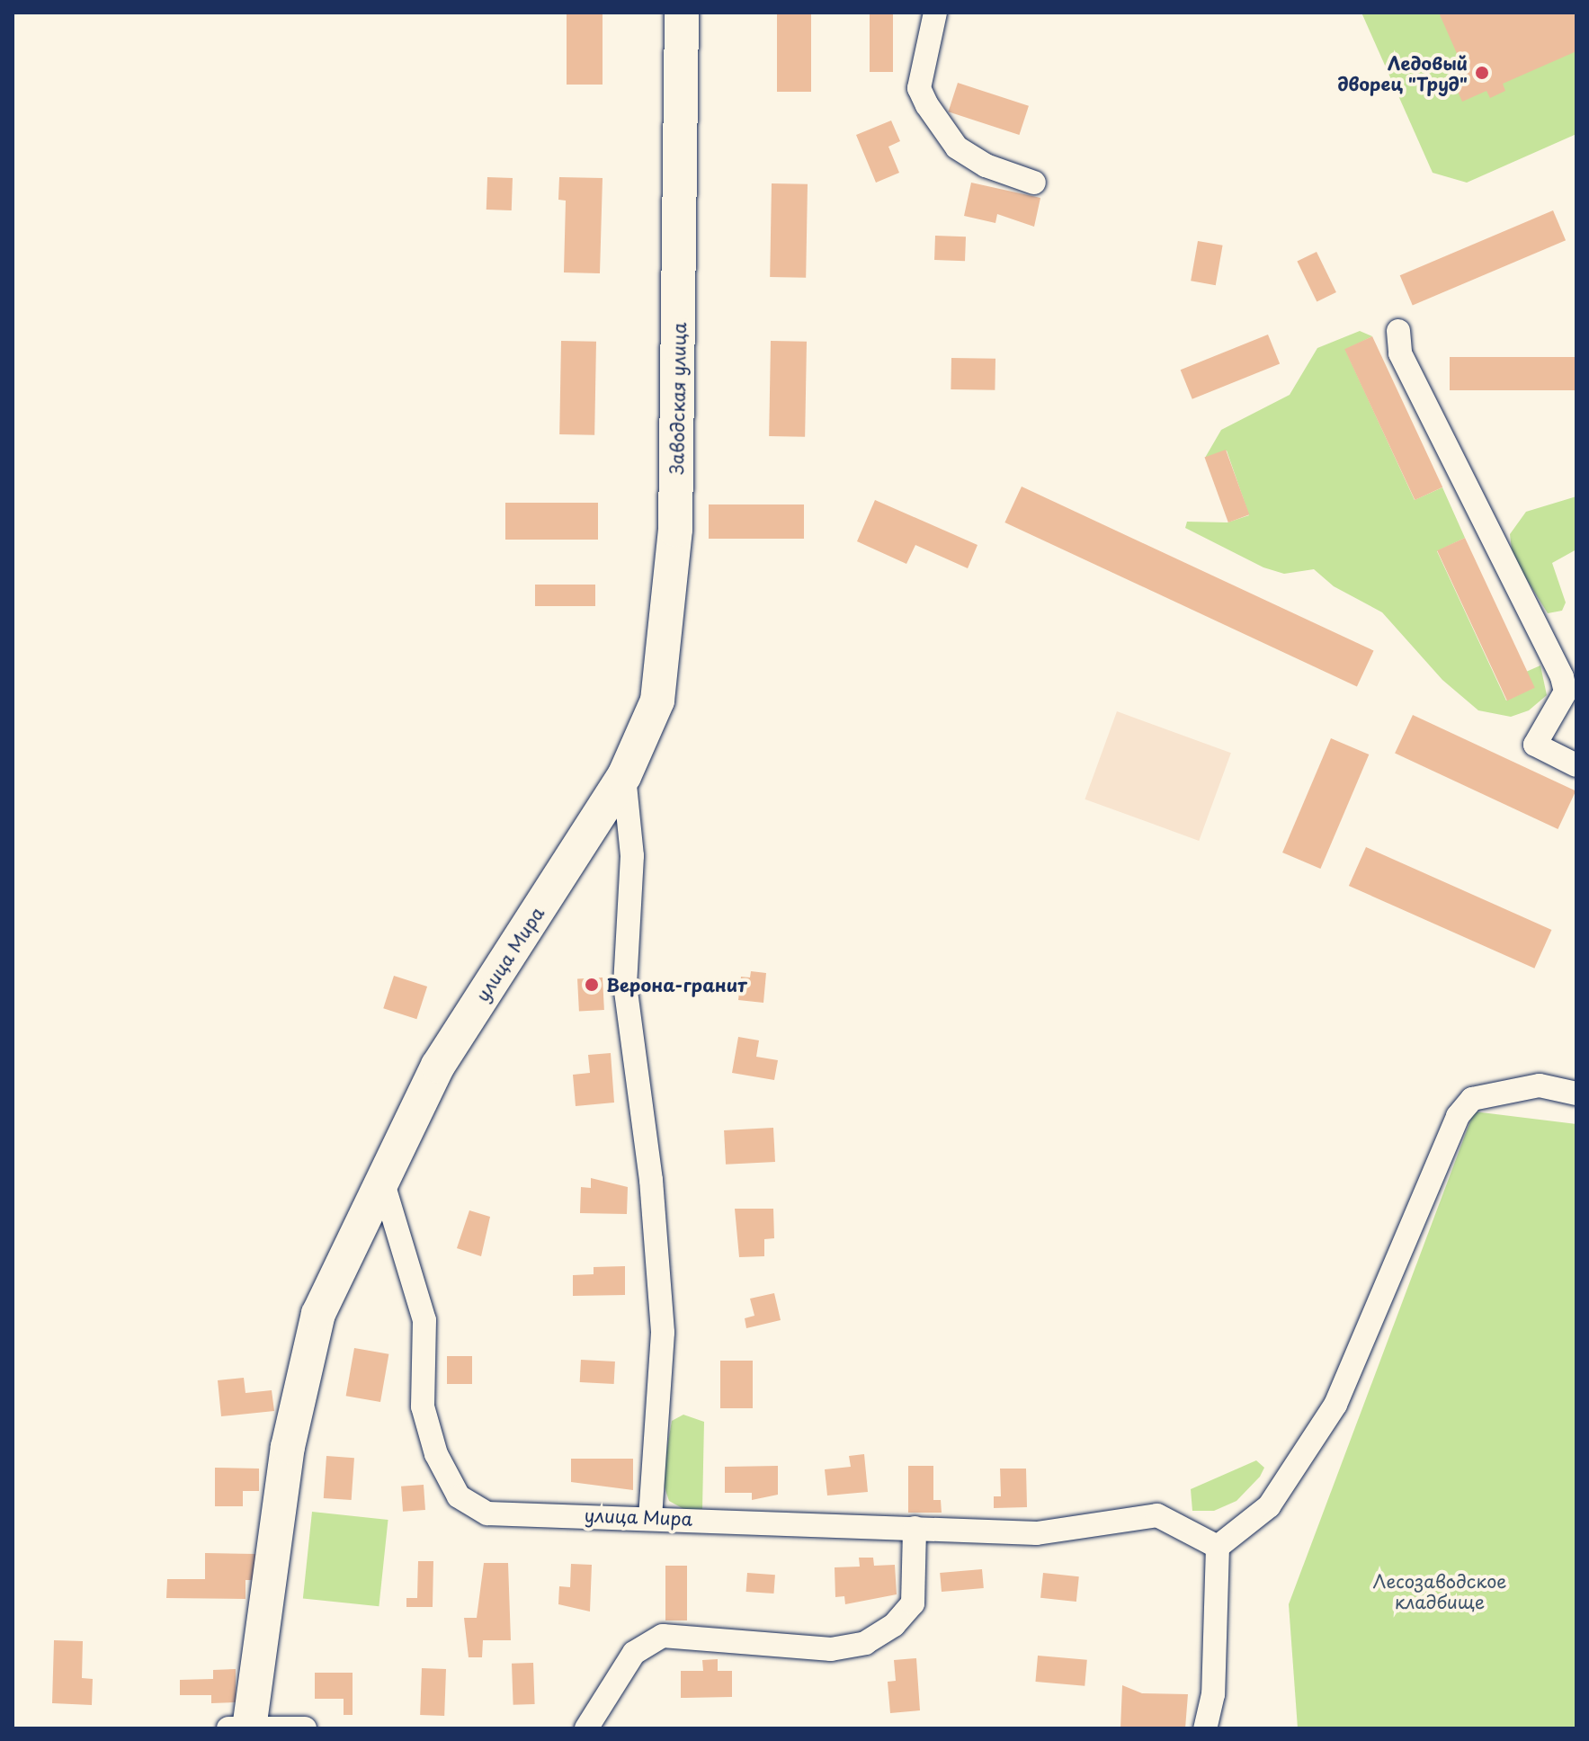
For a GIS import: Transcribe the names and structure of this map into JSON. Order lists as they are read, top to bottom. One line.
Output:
{"streets":{"street":["Заводская улица","улица Мира"]},"crossings":[["Заводская улица","улица Мира"]],"parks":["Лесозаводское кладбище"],"places":["Ледовый дворец \"Труд\"","Верона-гранит"]}
